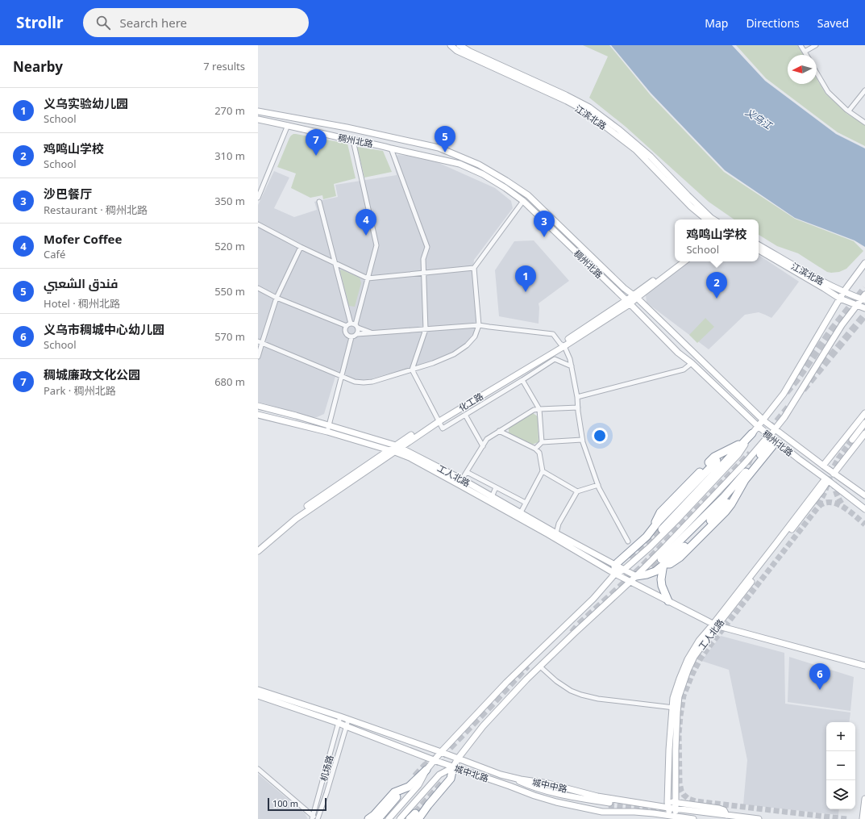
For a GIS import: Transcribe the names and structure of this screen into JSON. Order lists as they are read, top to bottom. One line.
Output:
{"streets":{"main road":["江滨北路","稠州北路","化工路","工人北路","城中北路","城中中路"],"street":["机场路"]},"crossings":[["稠州北路","化工路"],["稠州北路","工人北路"],["化工路","工人北路"],["工人北路","城中北路"],["工人北路","城中中路"],["机场路","城中北路"],["机场路","城中中路"],["城中北路","城中中路"]],"water":["义乌江"],"scale_bar":"100 m","north":"left","page":{"header":"Strollr","search":"Search here","nav":["Map","Directions","Saved"],"heading":["Nearby","7 results"],"list":[{"mark":"1","name":"义乌实验幼儿园","note":"School","value":"270 m"},{"mark":"2","name":"鸡鸣山学校","note":"School","value":"310 m"},{"mark":"3","name":"沙巴餐厅","note":"Restaurant · 稠州北路","value":"350 m"},{"mark":"4","name":"Mofer Coffee","note":"Café","value":"520 m"},{"mark":"5","name":"فندق الشعبي","note":"Hotel · 稠州北路","value":"550 m"},{"mark":"6","name":"义乌市稠城中心幼儿园","note":"School","value":"570 m"},{"mark":"7","name":"稠城廉政文化公园","note":"Park · 稠州北路","value":"680 m"}],"pins":["5","7","4","3","1","2","6"],"popup":["鸡鸣山学校","School"],"map_buttons":["+","−"],"scale":"100 m"}}
